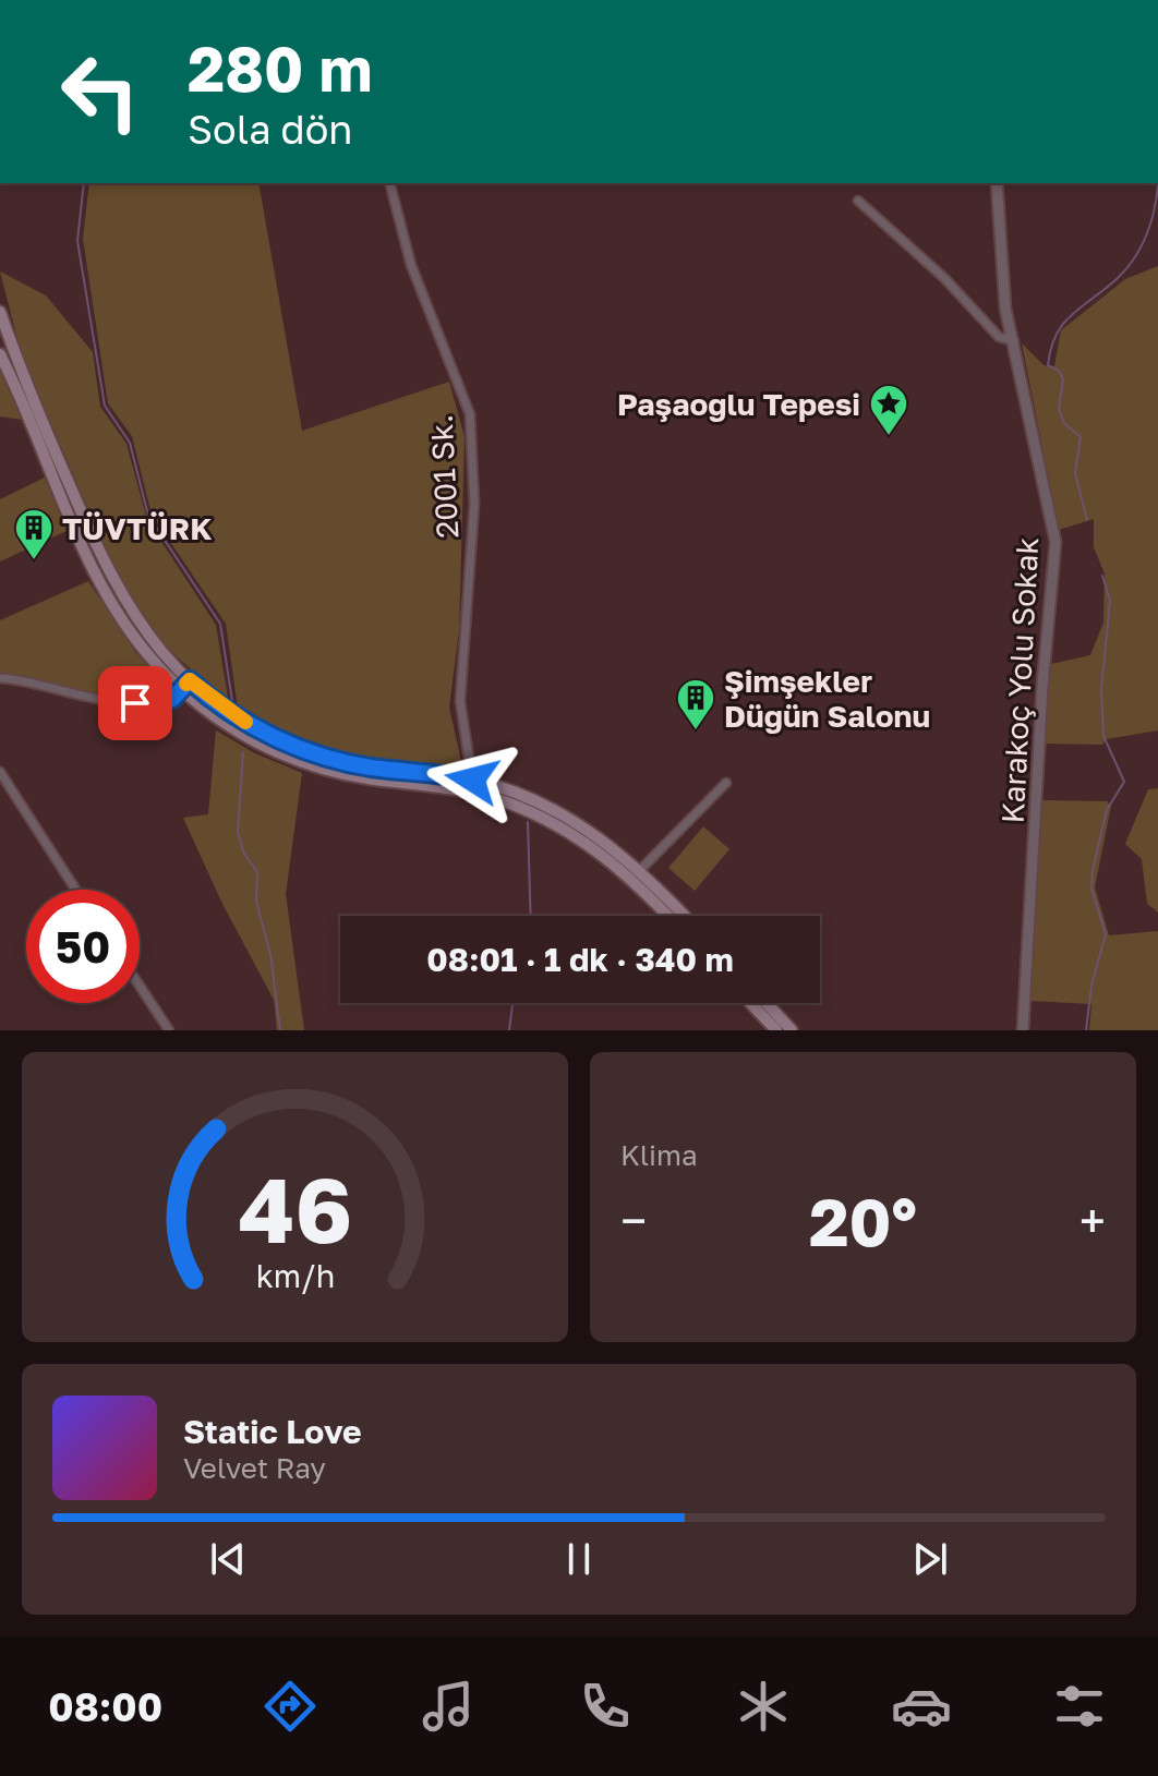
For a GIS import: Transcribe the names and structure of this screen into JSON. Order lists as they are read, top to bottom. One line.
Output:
{"streets":{"street":["2001 Sk.","Karakoç Yolu Sokak"]},"places":{"place":["Paşaoğlu Tepesi"],"building":["TÜVTÜRK","Şimşekler Düğün Salonu"]},"page":{"turn":["280 m","Sola dön"],"limit":"50","trip":"08:01 · 1 dk · 340 m","tile":"Klima","heat":["−","20°","+"],"song":["Static Love","Velvet Ray"],"tabs":"08:00","gauge":["46","km/h"]}}
